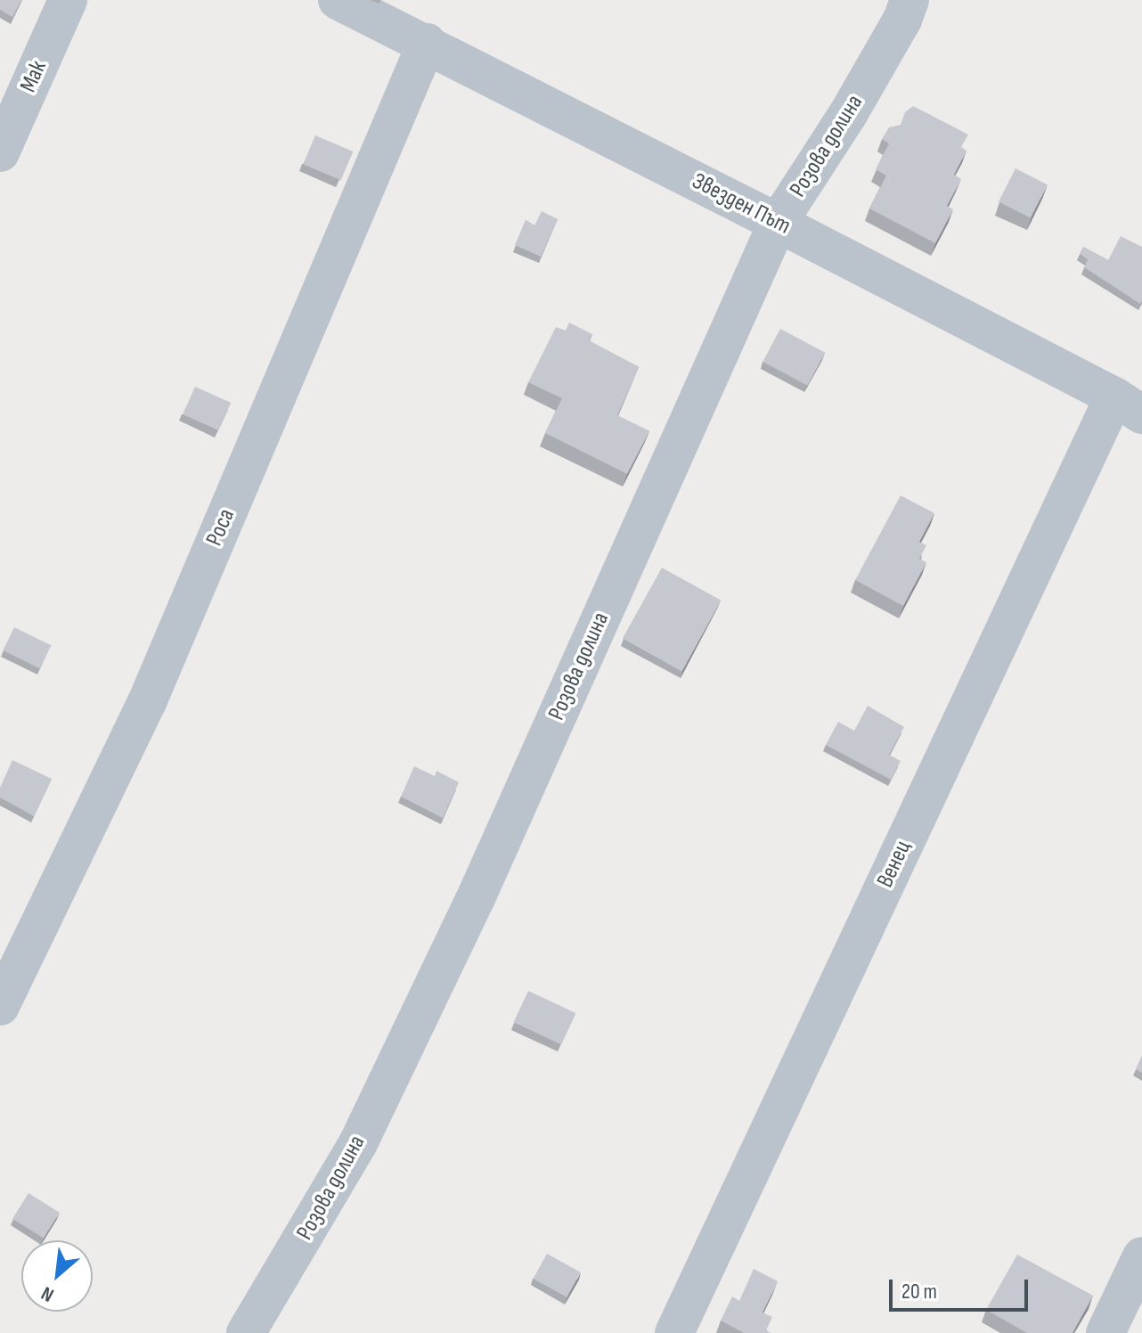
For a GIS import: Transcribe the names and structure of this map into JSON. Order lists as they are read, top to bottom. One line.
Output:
{"streets":{"street":["Мак","Розова долина","Звезден Път","Роса","Венец"]},"crossings":[["Розова долина","Звезден Път"],["Звезден Път","Роса"],["Звезден Път","Венец"]],"scale_bar":"20 m","north":"bottom left"}
